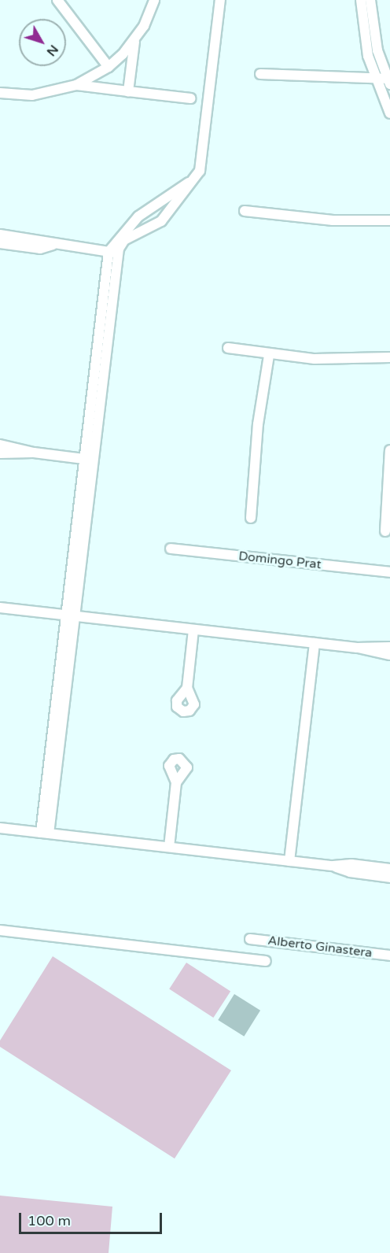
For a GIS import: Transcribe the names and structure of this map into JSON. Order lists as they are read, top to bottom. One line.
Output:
{"streets":{"street":["Domingo Prat","Alberto Ginastera"]},"scale_bar":"100 m","north":"bottom right"}
